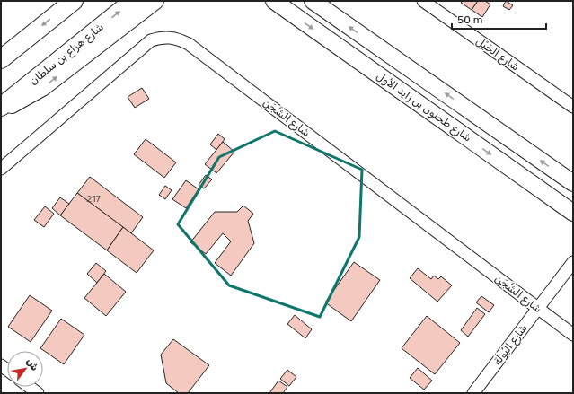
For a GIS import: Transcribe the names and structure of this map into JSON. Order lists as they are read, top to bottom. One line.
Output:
{"streets":{"main road":["شارع هزاع بن سلطان"],"street":["شارع الخَيْل","شارع طحنون بن زايد الأول","شارع الشَّجَن","شارع اليُولَة"]},"crossings":[["شارع الشَّجَن","شارع اليُولَة"]],"house_numbers":["217"],"scale_bar":"50 m","north":"top right"}
